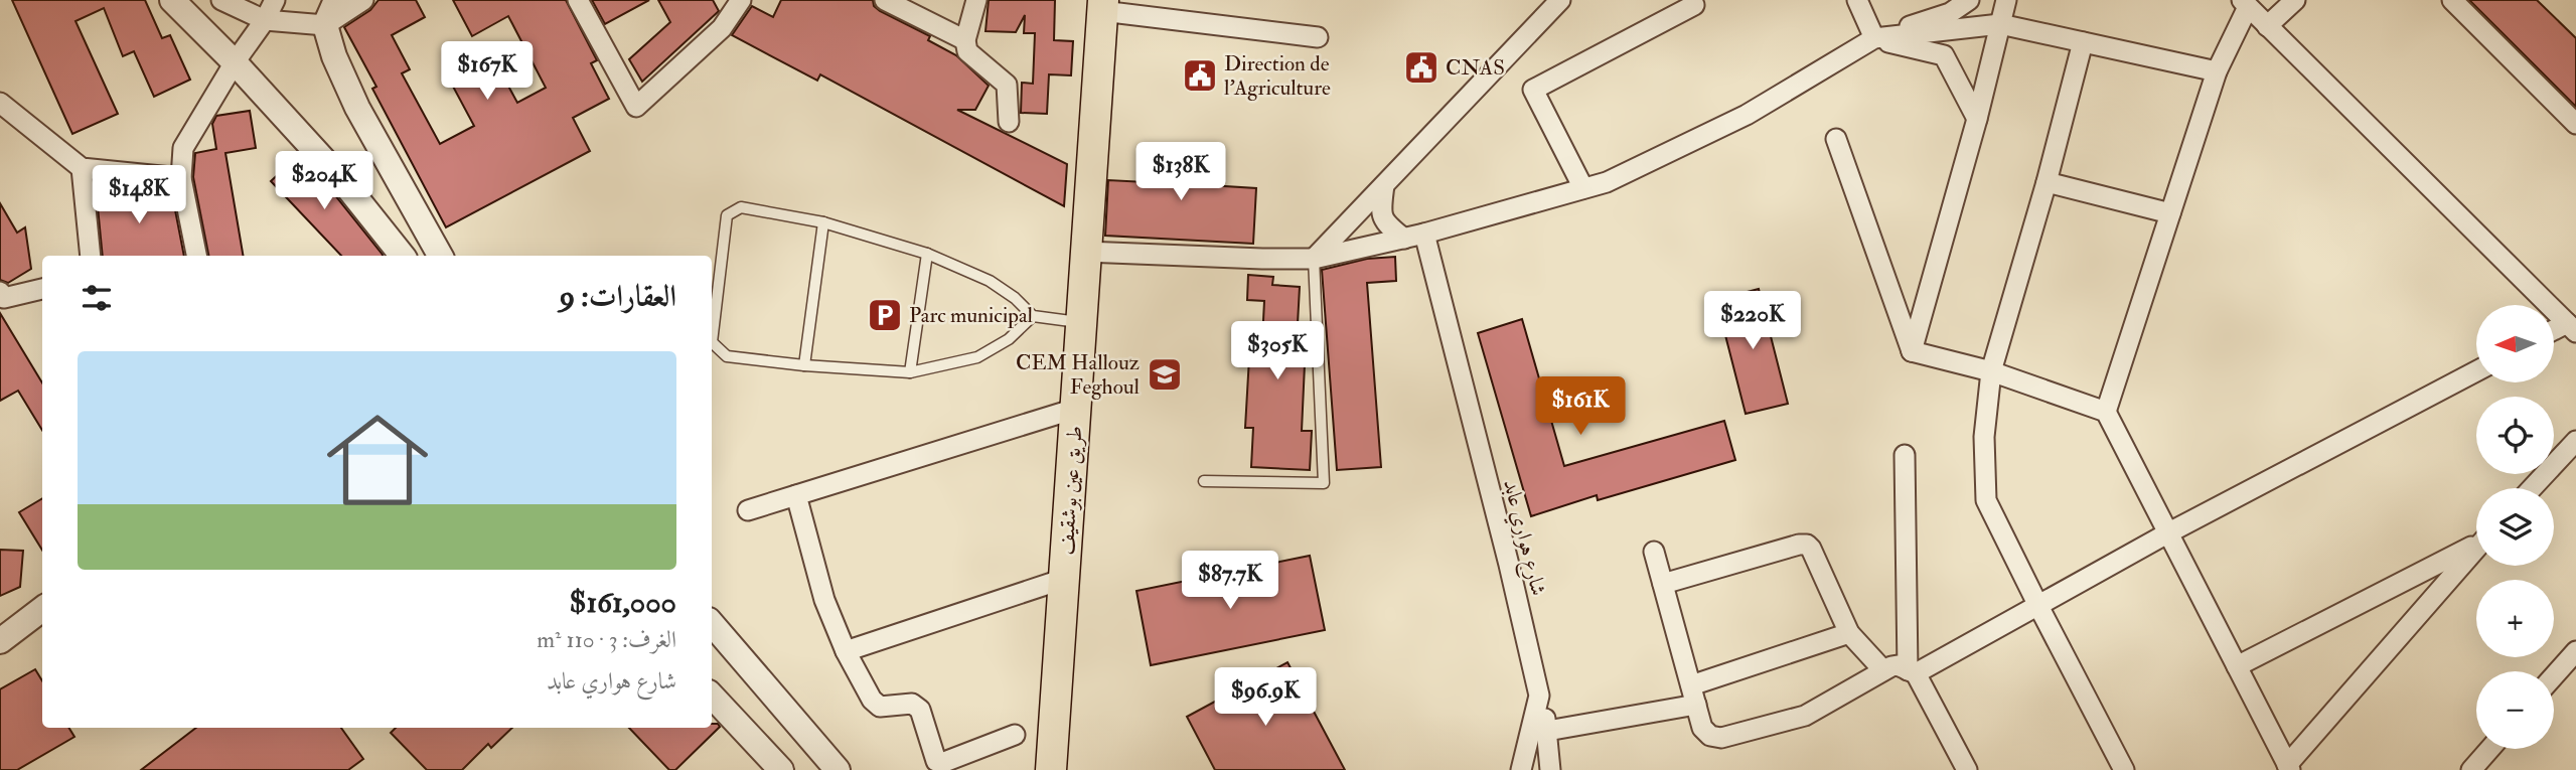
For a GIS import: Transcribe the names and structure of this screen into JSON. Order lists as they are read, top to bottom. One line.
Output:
{"streets":{"main road":["طريق عين بوشقيف"],"street":["شارع هواري عابد"]},"places":{"public building":["CNAS","Direction de l'Agriculture"],"parking":["Parc municipal"],"school or university":["CEM Hallouz Feghoul"]},"north":"left","page":{"price":["$167K","$138K","$204K","$148K","$220K","$305K","$161K","$87.7K","$96.9K"],"heading":"العقارات: 9","map_buttons":["+","−"],"list":[{"name":"$161,000","note":"الغرف: 3 · 110 m² · شارع هواري عابد"}]}}
